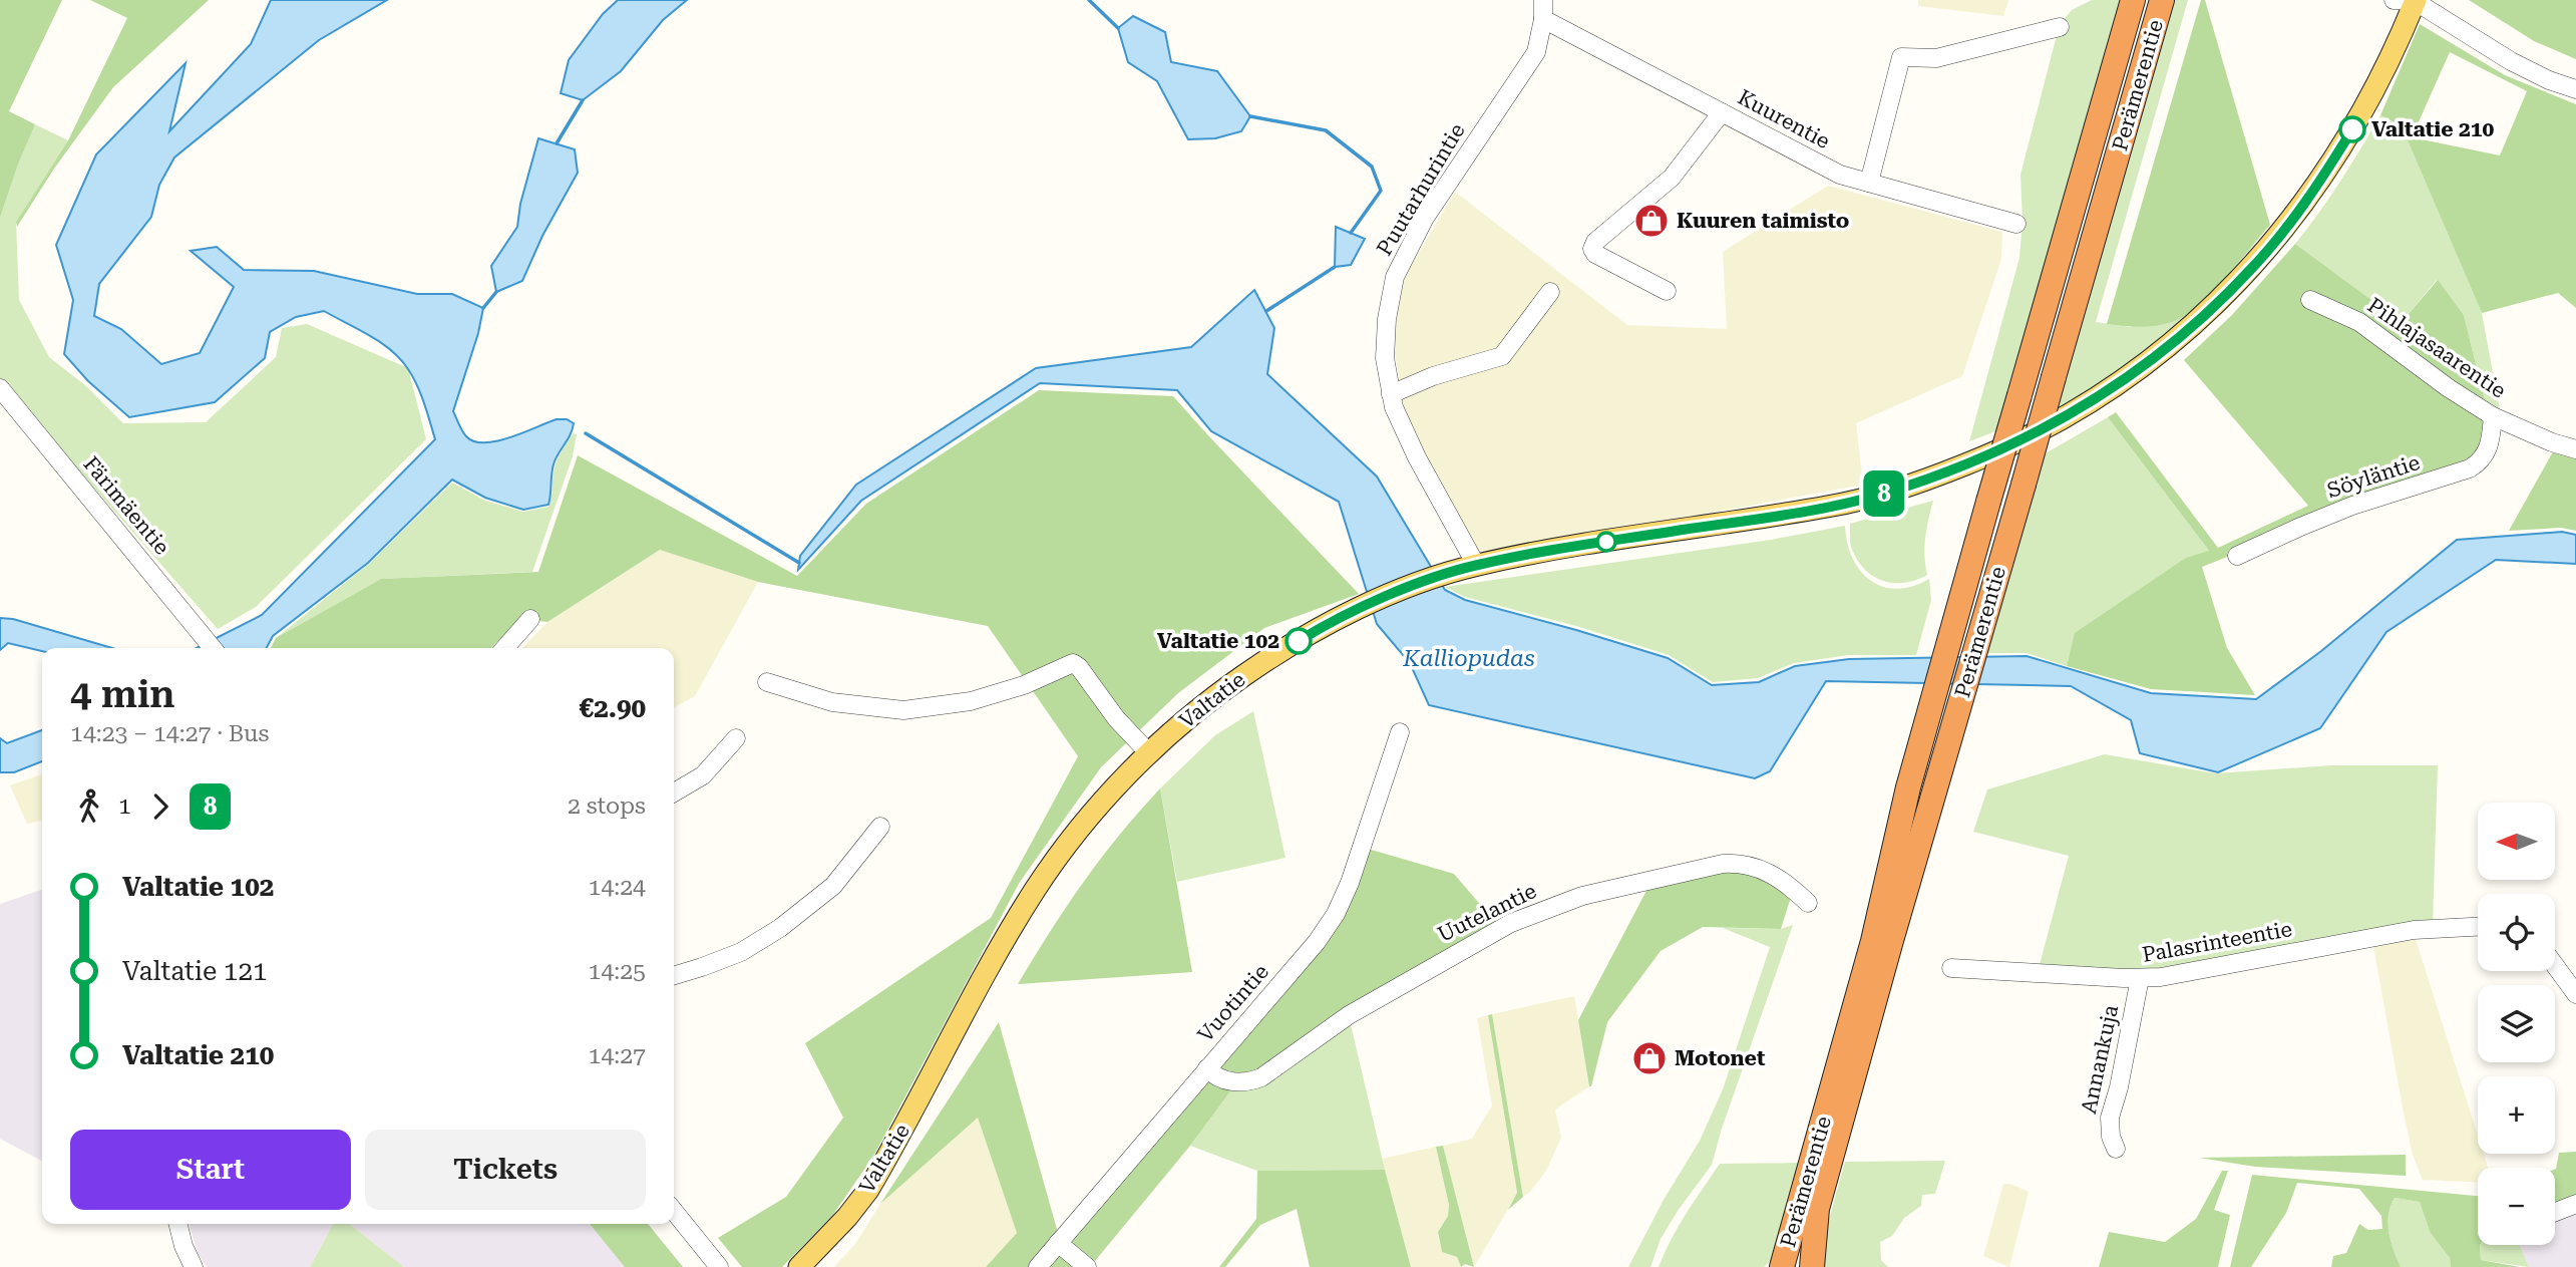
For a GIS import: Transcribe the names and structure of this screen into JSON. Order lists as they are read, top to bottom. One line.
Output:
{"streets":{"highway":["Perämerentie"],"main road":["Valtatie"],"street":["Kuurentie","Puutarhurintie","Pihlajasaarentie","Söyläntie","Färimäentie","Uutelantie","Palasrinteentie","Vuotintie","Annankuja"]},"crossings":[["Kuurentie","Puutarhurintie"],["Puutarhurintie","Valtatie"],["Pihlajasaarentie","Söyläntie"],["Uutelantie","Vuotintie"],["Palasrinteentie","Annankuja"]],"water":["Kalliopudas"],"places":{"other":["Valtatie 210","Valtatie 102"],"shop":["Kuuren taimisto","Motonet"]},"lines":["bus line 8"],"north":"left","page":{"on_map":"8","heading":["4 min","14:23 – 14:27 · Bus","€2.90"],"legs":["1","8","2 stops"],"map_buttons":["+","−"],"list":[{"name":"Valtatie 102","value":"14:24"},{"name":"Valtatie 121","value":"14:25"},{"name":"Valtatie 210","value":"14:27"}],"buttons":["Start","Tickets"]}}
